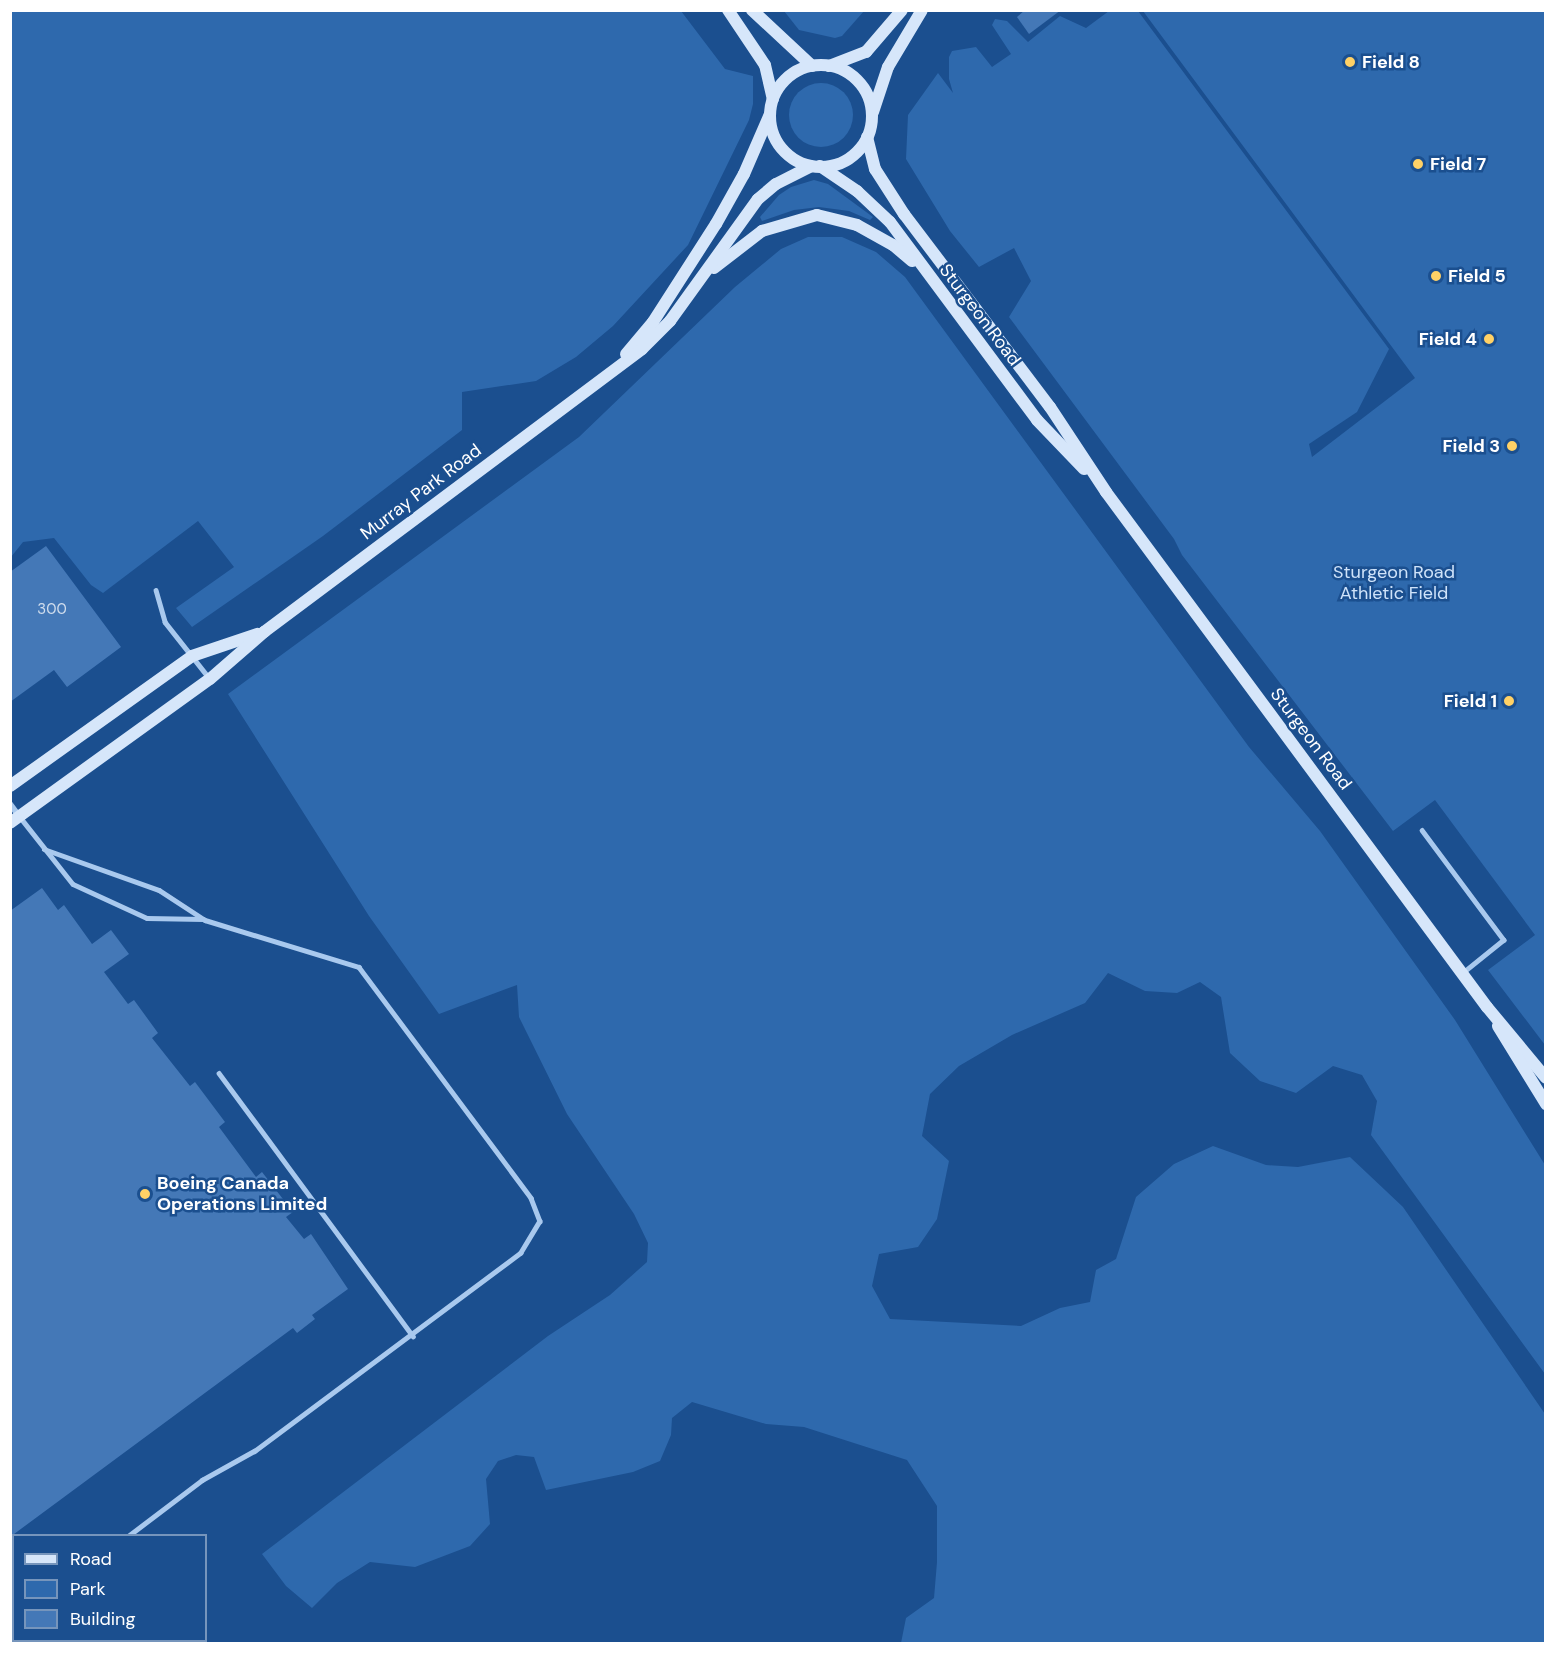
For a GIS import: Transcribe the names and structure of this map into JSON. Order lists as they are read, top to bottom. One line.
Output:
{"streets":{"main road":["Sturgeon Road","Murray Park Road"]},"crossings":[["Sturgeon Road","Murray Park Road"]],"parks":["Sturgeon Road Athletic Field"],"places":["Field 8","Field 7","Field 5","Field 4","Field 3","Field 1","Boeing Canada Operations Limited"],"house_numbers":["300"],"legend":["Road","Park","Building"]}
